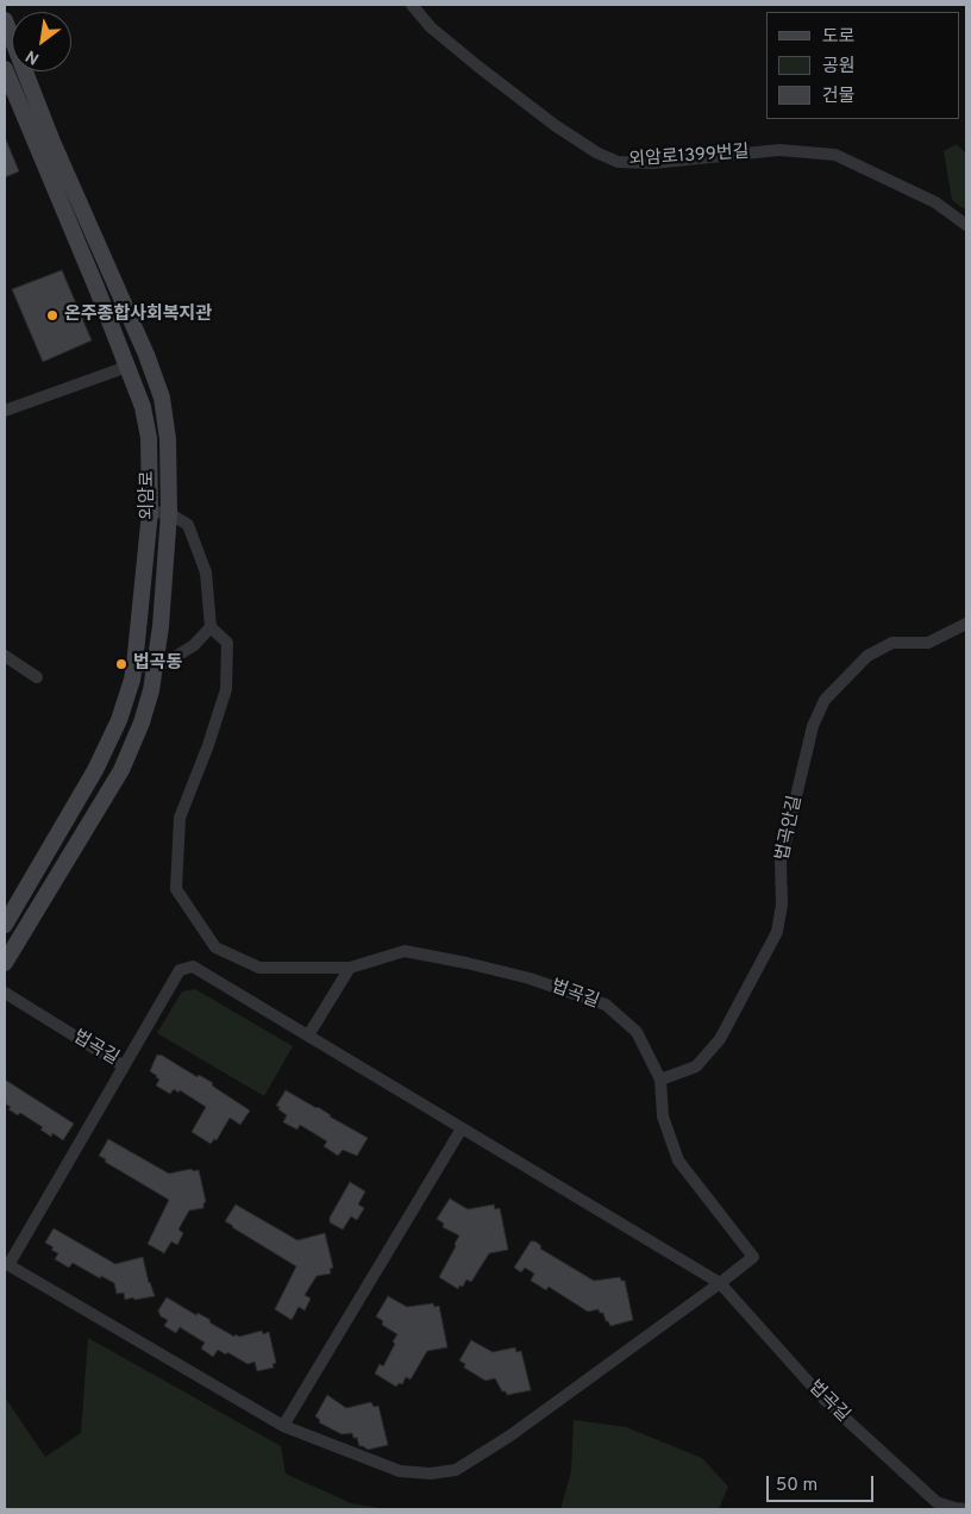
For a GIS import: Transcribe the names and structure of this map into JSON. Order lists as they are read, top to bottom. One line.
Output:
{"streets":{"main road":["외암로"],"street":["외암로1399번길","법곡안길","법곡길"]},"crossings":[["법곡안길","법곡길"]],"places":["온주종합사회복지관","법곡동"],"legend":["도로","공원","건물"],"scale_bar":"50 m","north":"bottom left"}
